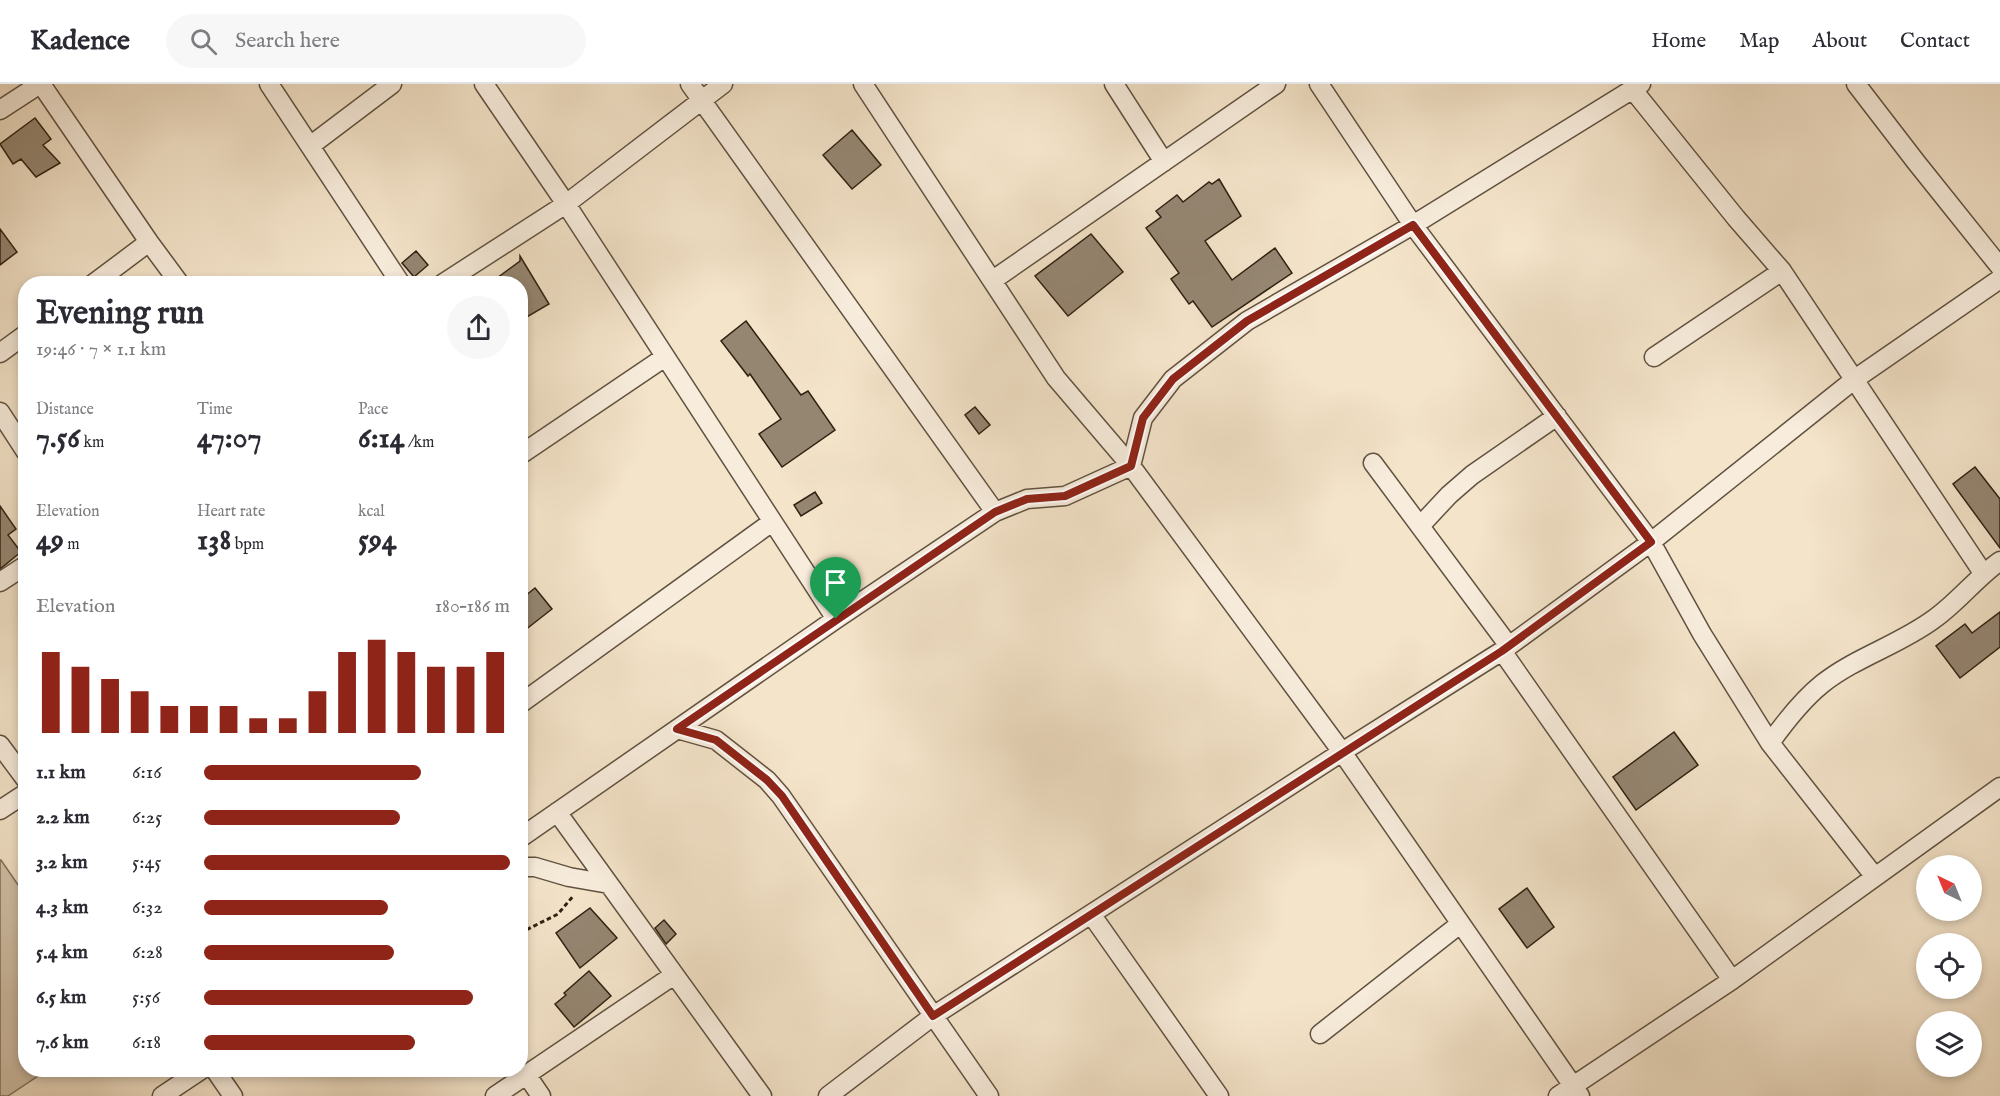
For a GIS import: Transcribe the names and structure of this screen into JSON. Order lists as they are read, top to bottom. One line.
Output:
{"north":"top left","page":{"header":"Kadence","search":"Search here","nav":["Home","Map","About","Contact"],"heading":["Evening run","19:46 · 7 × 1.1 km"],"stats":[["Distance","7.56 km"],["Time","47:07"],["Pace","6:14 /km"],["Elevation","49 m"],["Heart rate","138 bpm"],["kcal","594"]],"chart":["Elevation","180–186 m"],"list":[{"name":"1.1 km","note":"6:16"},{"name":"2.2 km","note":"6:25"},{"name":"3.2 km","note":"5:45"},{"name":"4.3 km","note":"6:32"},{"name":"5.4 km","note":"6:28"},{"name":"6.5 km","note":"5:56"},{"name":"7.6 km","note":"6:18"}]}}
